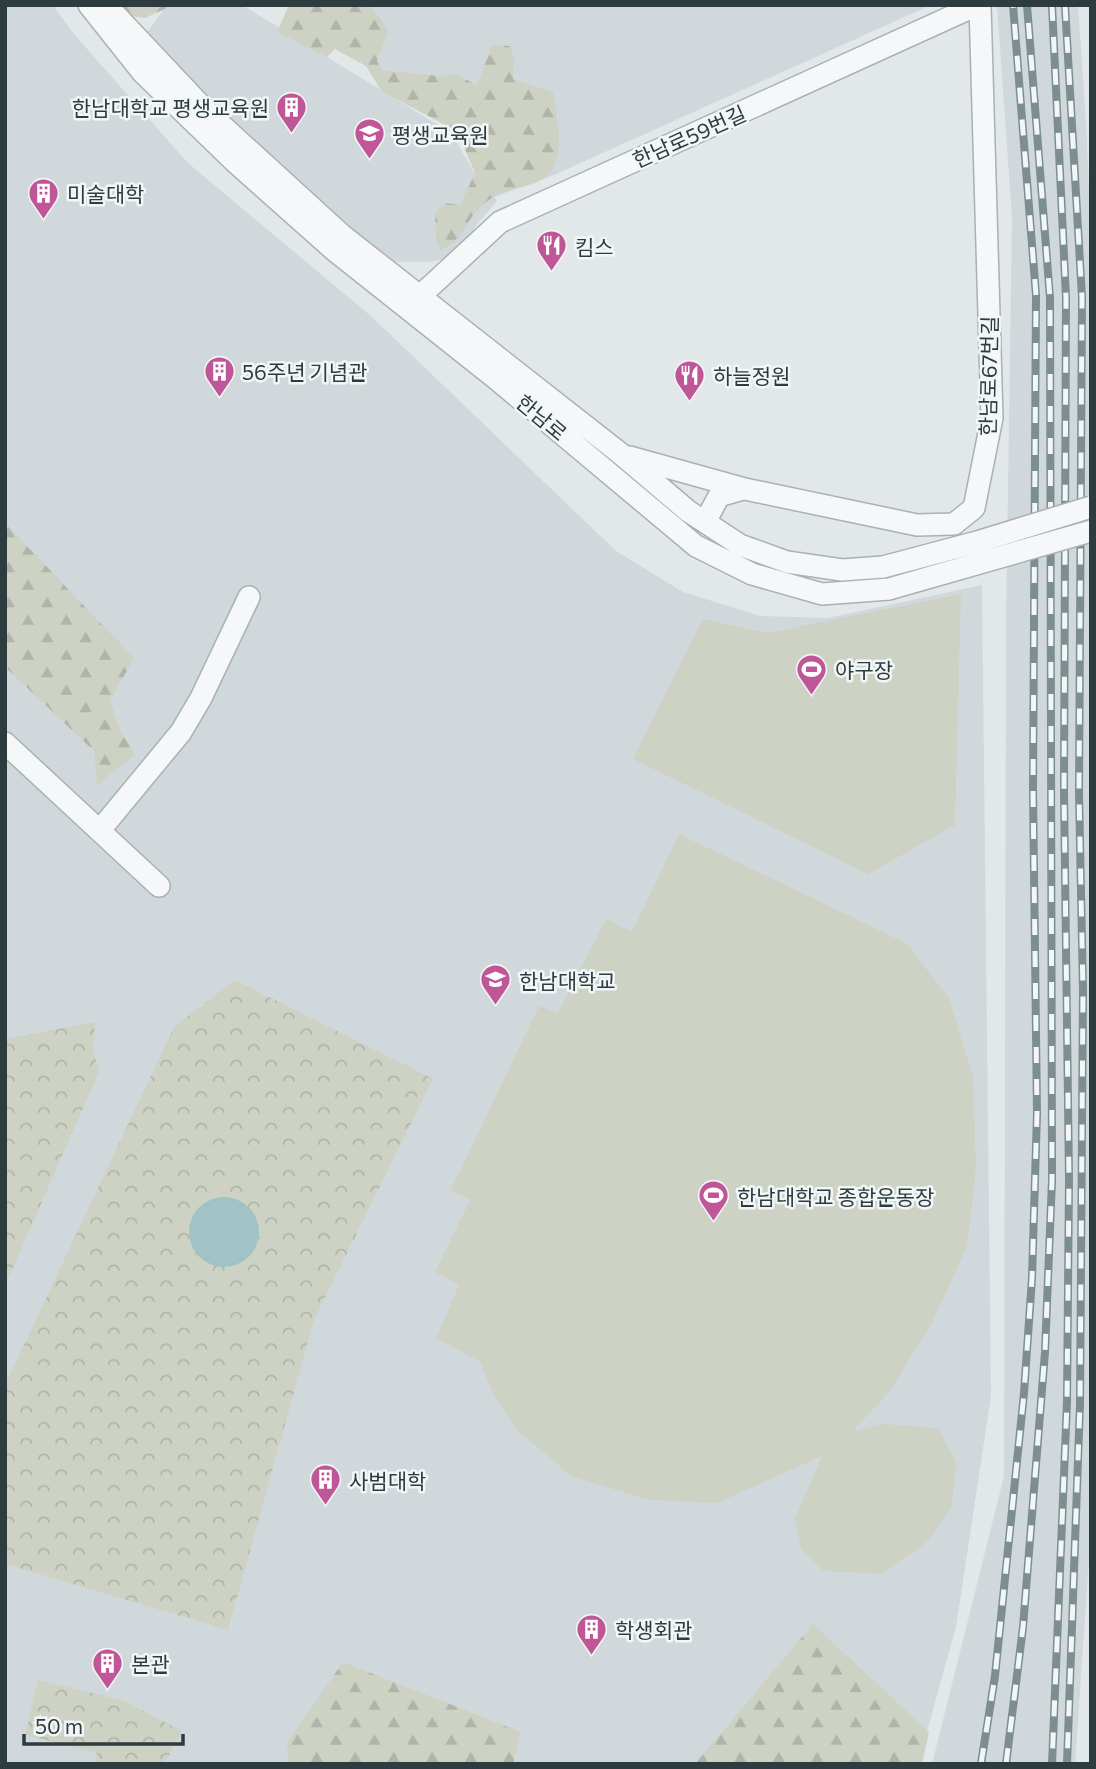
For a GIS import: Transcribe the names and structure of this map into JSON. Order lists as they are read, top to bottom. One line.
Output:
{"streets":{"street":["한남로59번길","한남로67번길","한남로"]},"crossings":[["한남로59번길","한남로67번길"],["한남로59번길","한남로"],["한남로67번길","한남로"]],"places":{"building":["한남대학교 평생교육원","미술대학","56주년 기념관","사범대학","학생회관","본관"],"school or university":["평생교육원","한남대학교"],"restaurant":["킴스","하늘정원"],"sports":["야구장","한남대학교 종합운동장"]},"scale_bar":"50 m"}
